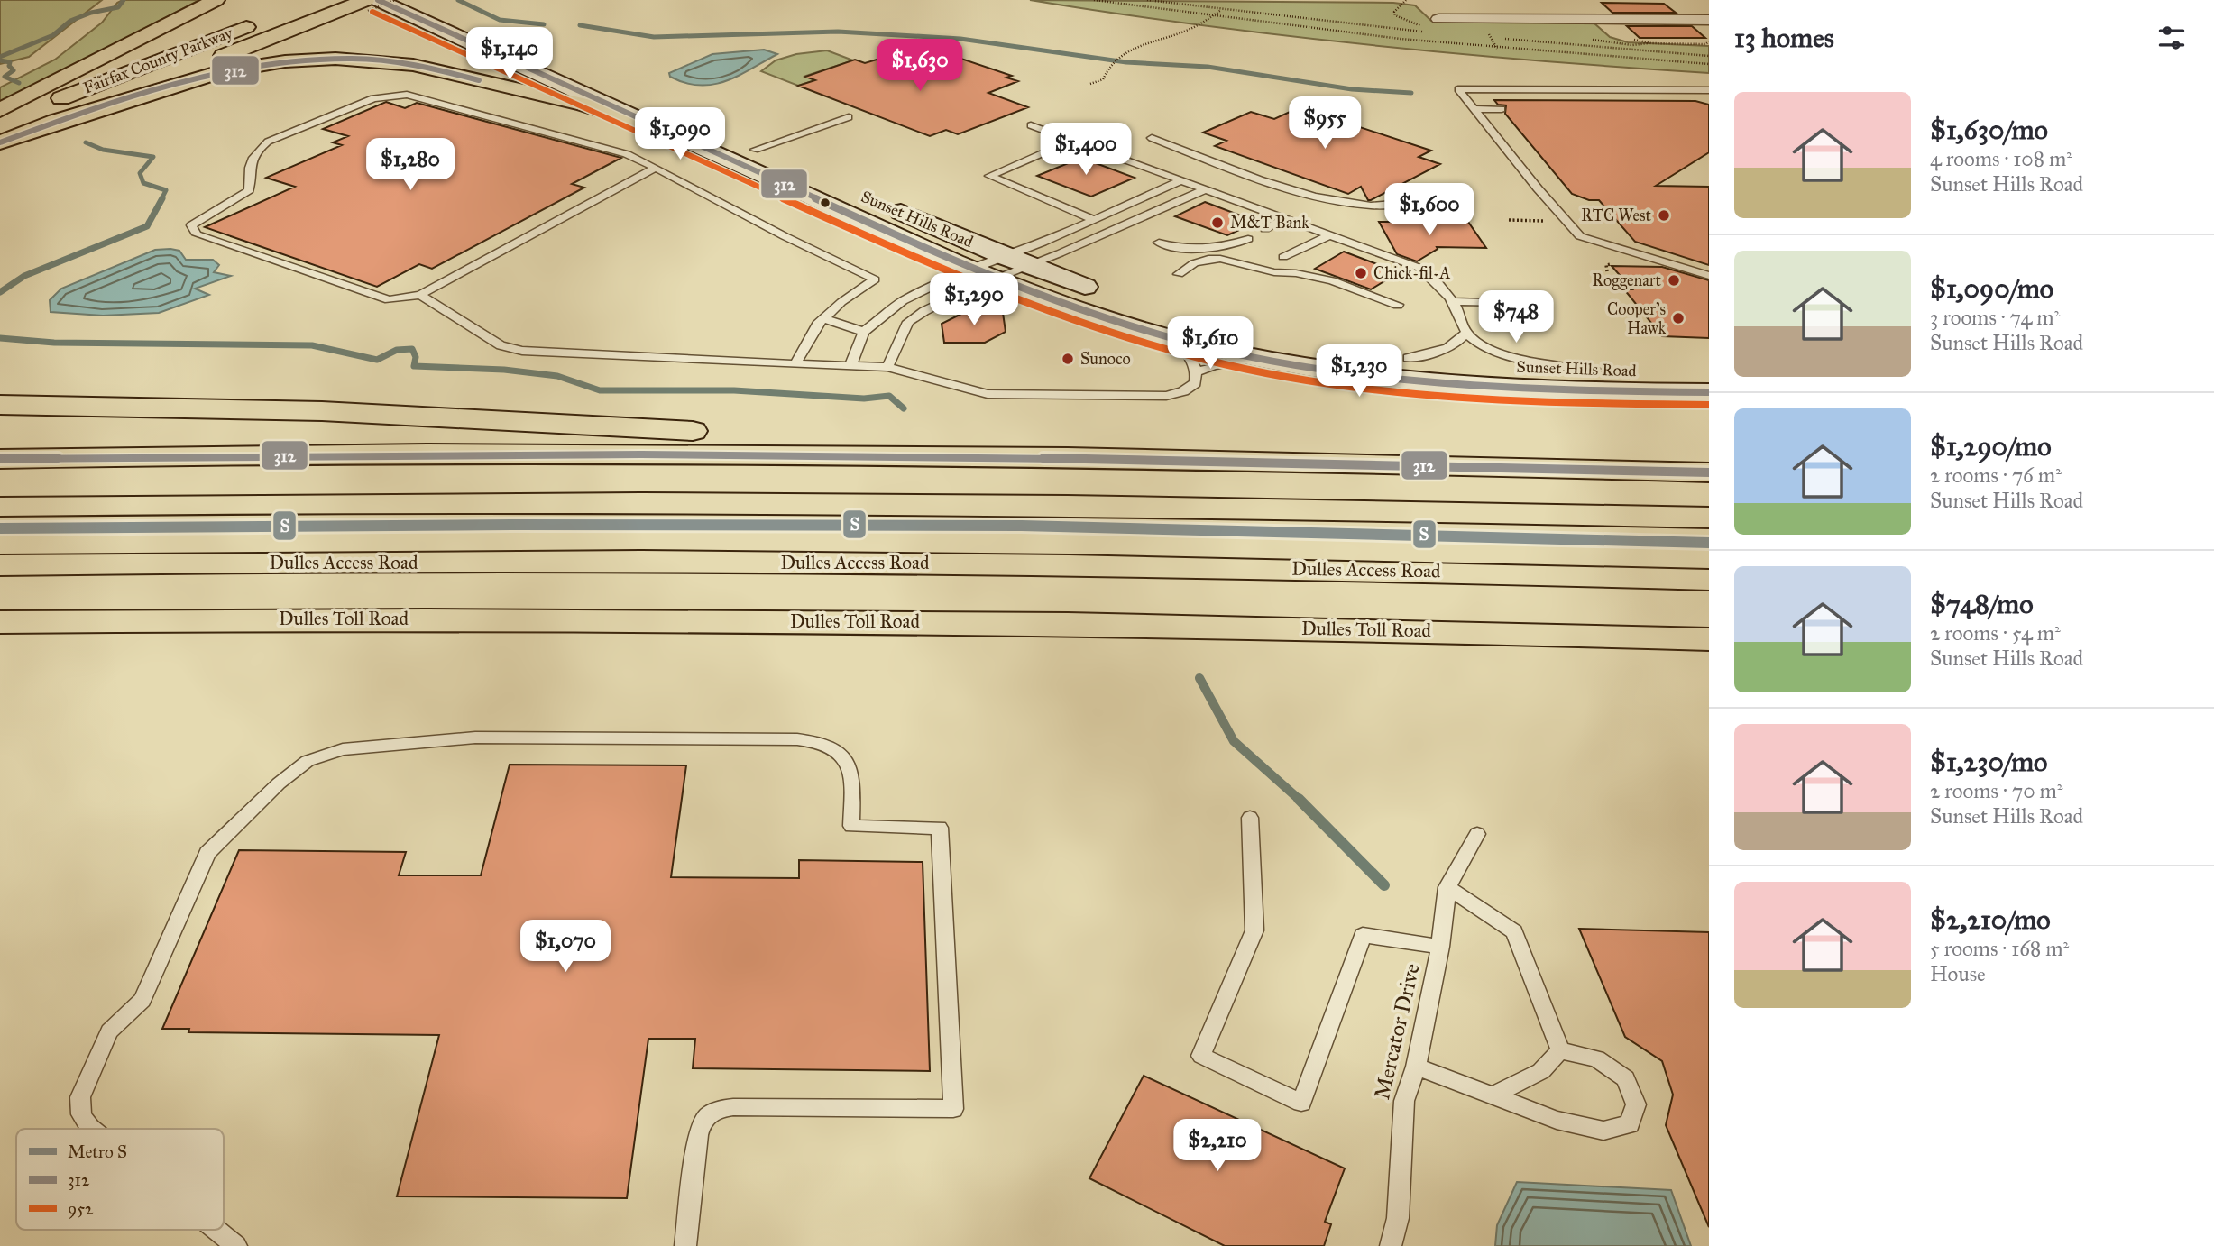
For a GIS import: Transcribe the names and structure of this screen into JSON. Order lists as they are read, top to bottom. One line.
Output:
{"streets":{"highway":["Fairfax County Parkway","Dulles Access Road","Dulles Toll Road"],"main road":["Sunset Hills Road"],"lane":["Mercator Drive"]},"crossings":[["Fairfax County Parkway","Sunset Hills Road"]],"places":["RTC West","M&T Bank","Chick-fil-A","Roggenart","Cooper's Hawk","Sunoco"],"lines":["transit line 312","transit line 952","metro line S"],"legend":["Metro S","312","952"],"page":{"heading":"13 homes","price":["$1,140","$1,630","$955","$1,090","$1,400","$1,280","$1,600","$1,290","$748","$1,610","$1,230","$1,070","$2,210"],"list":[{"name":"$1,630/mo","note":"4 rooms · 108 m² · Sunset Hills Road"},{"name":"$1,090/mo","note":"3 rooms · 74 m² · Sunset Hills Road"},{"name":"$1,290/mo","note":"2 rooms · 76 m² · Sunset Hills Road"},{"name":"$748/mo","note":"2 rooms · 54 m² · Sunset Hills Road"},{"name":"$1,230/mo","note":"2 rooms · 70 m² · Sunset Hills Road"},{"name":"$2,210/mo","note":"5 rooms · 168 m² · House"}]}}
